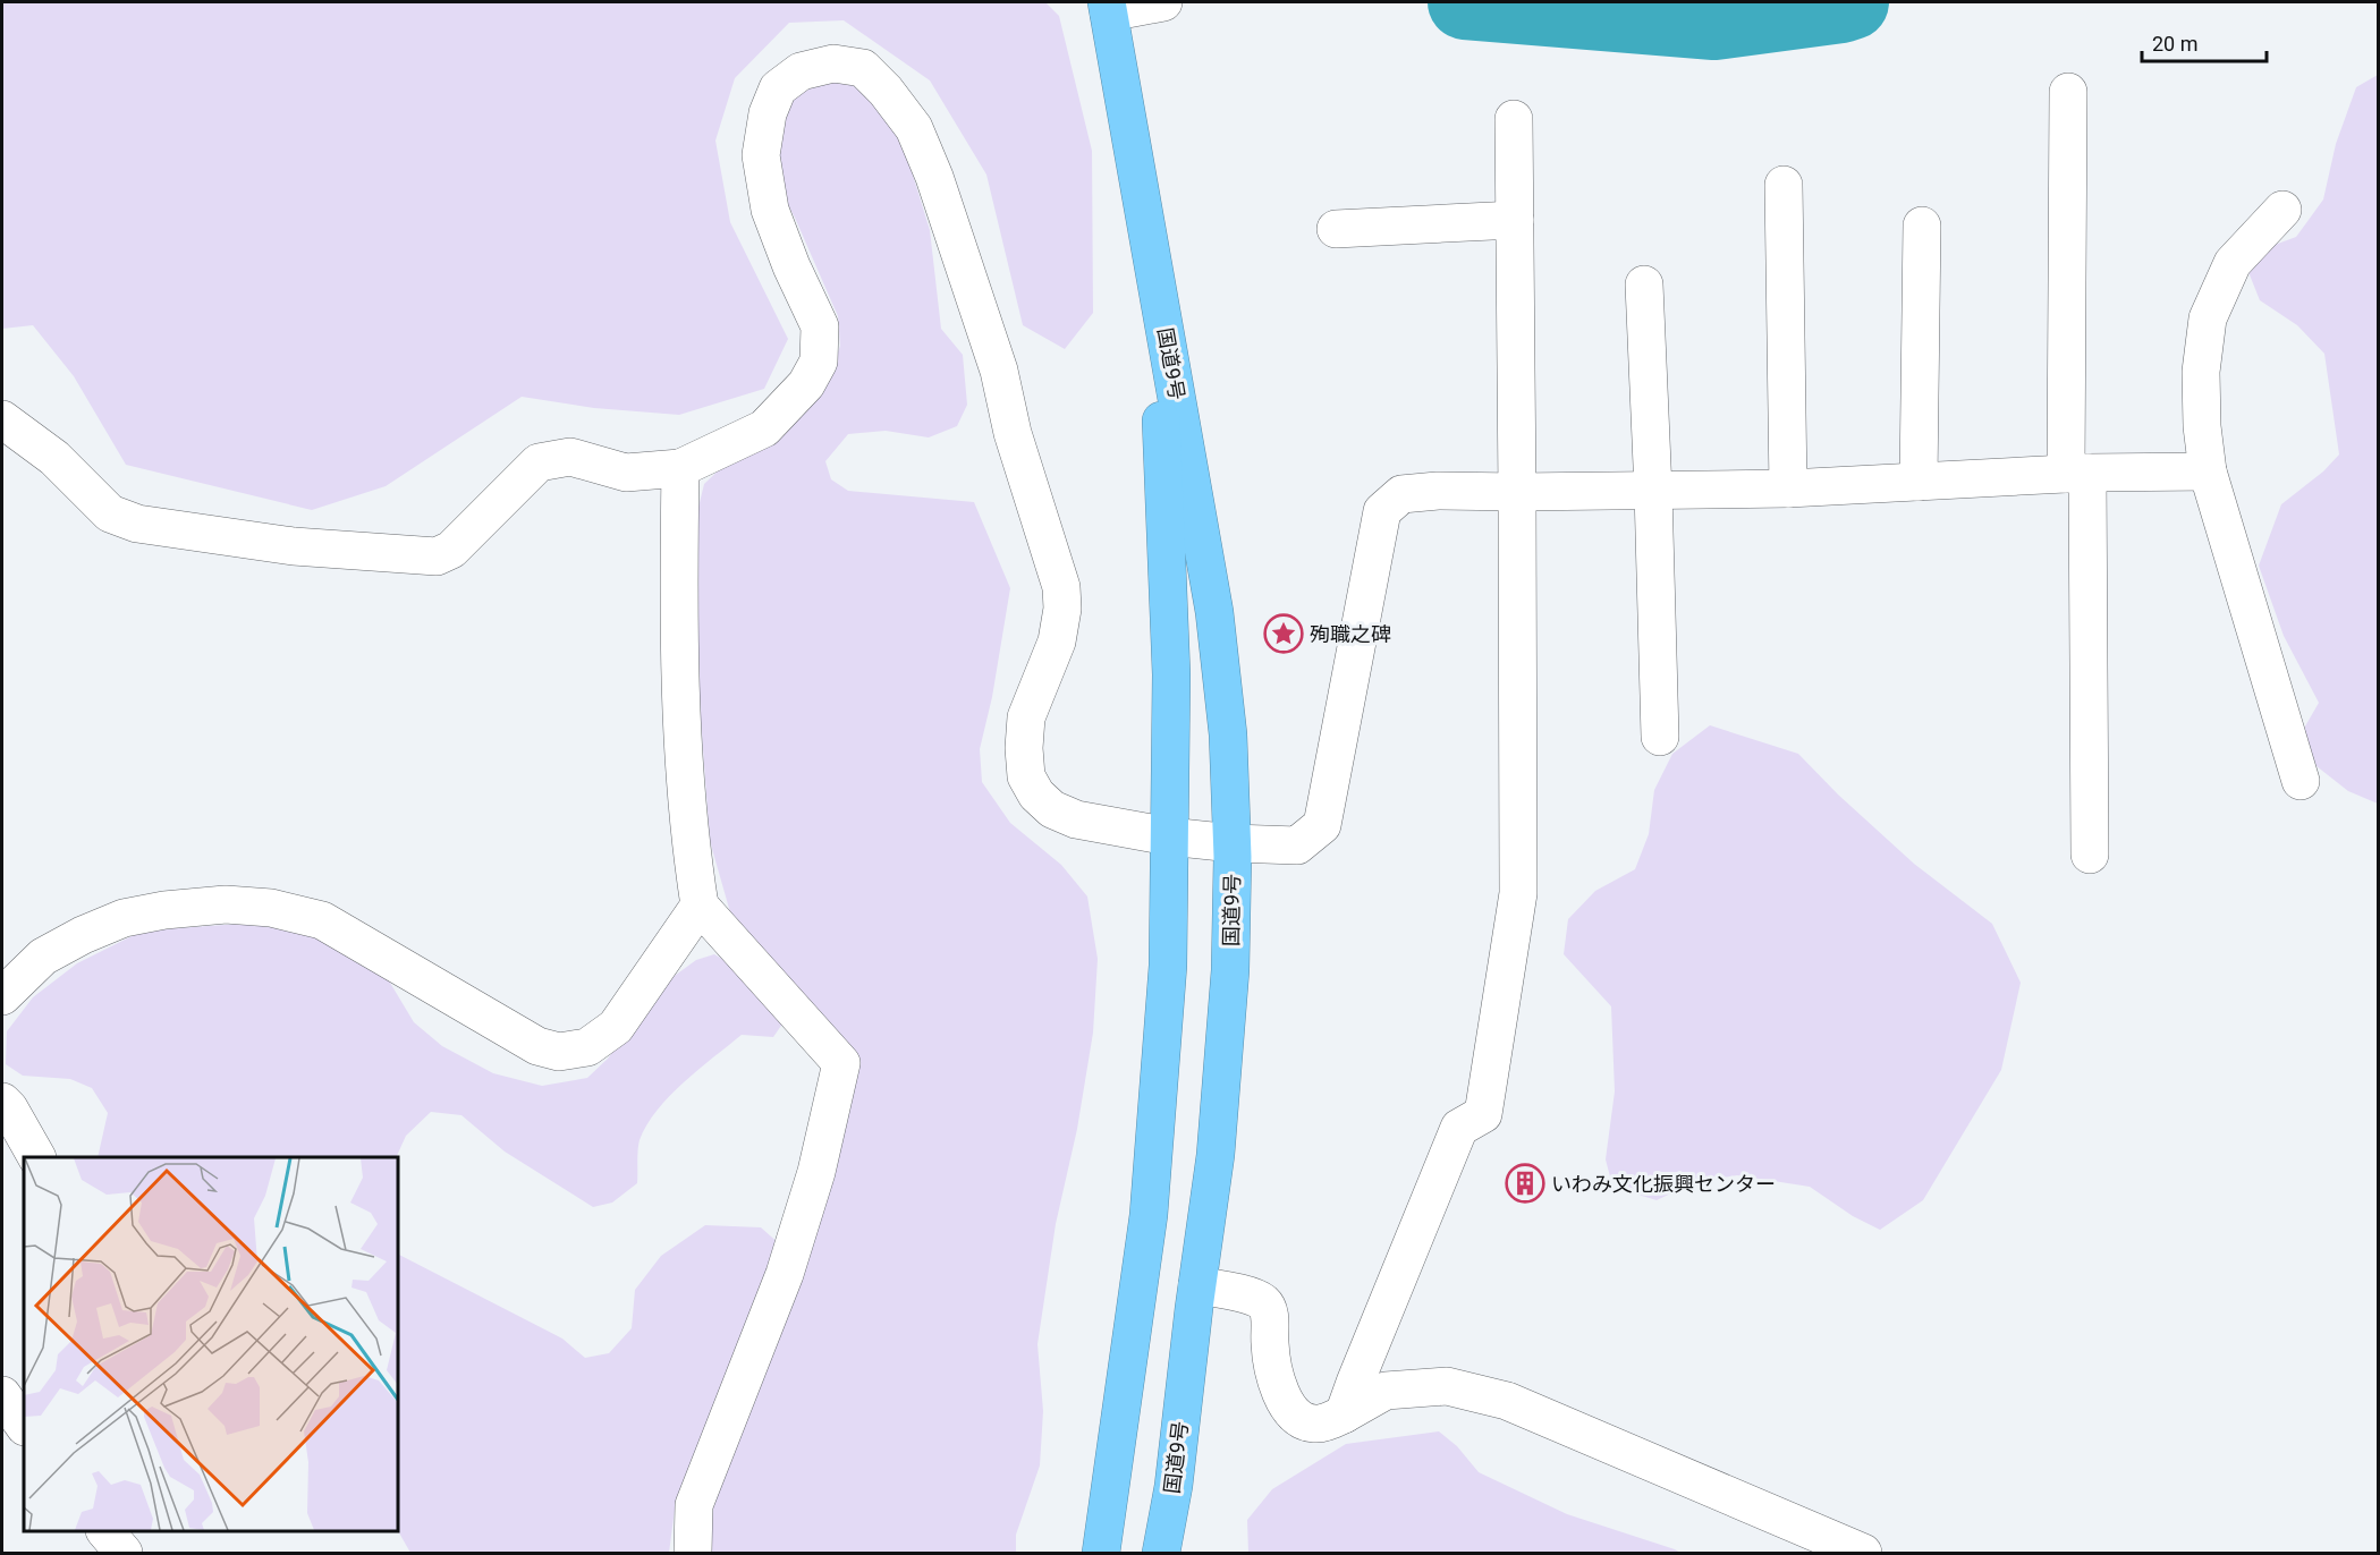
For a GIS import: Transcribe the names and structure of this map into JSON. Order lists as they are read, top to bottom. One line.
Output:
{"streets":{"highway":["国道9号"]},"places":{"place":["殉職之碑"],"building":["いわみ文化振興センター"]},"scale_bar":"20 m"}
